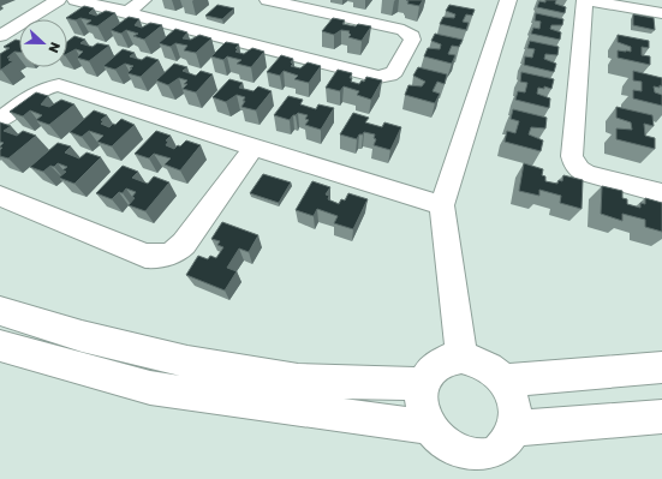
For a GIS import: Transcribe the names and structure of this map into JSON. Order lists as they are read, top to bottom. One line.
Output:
{"north":"right"}
